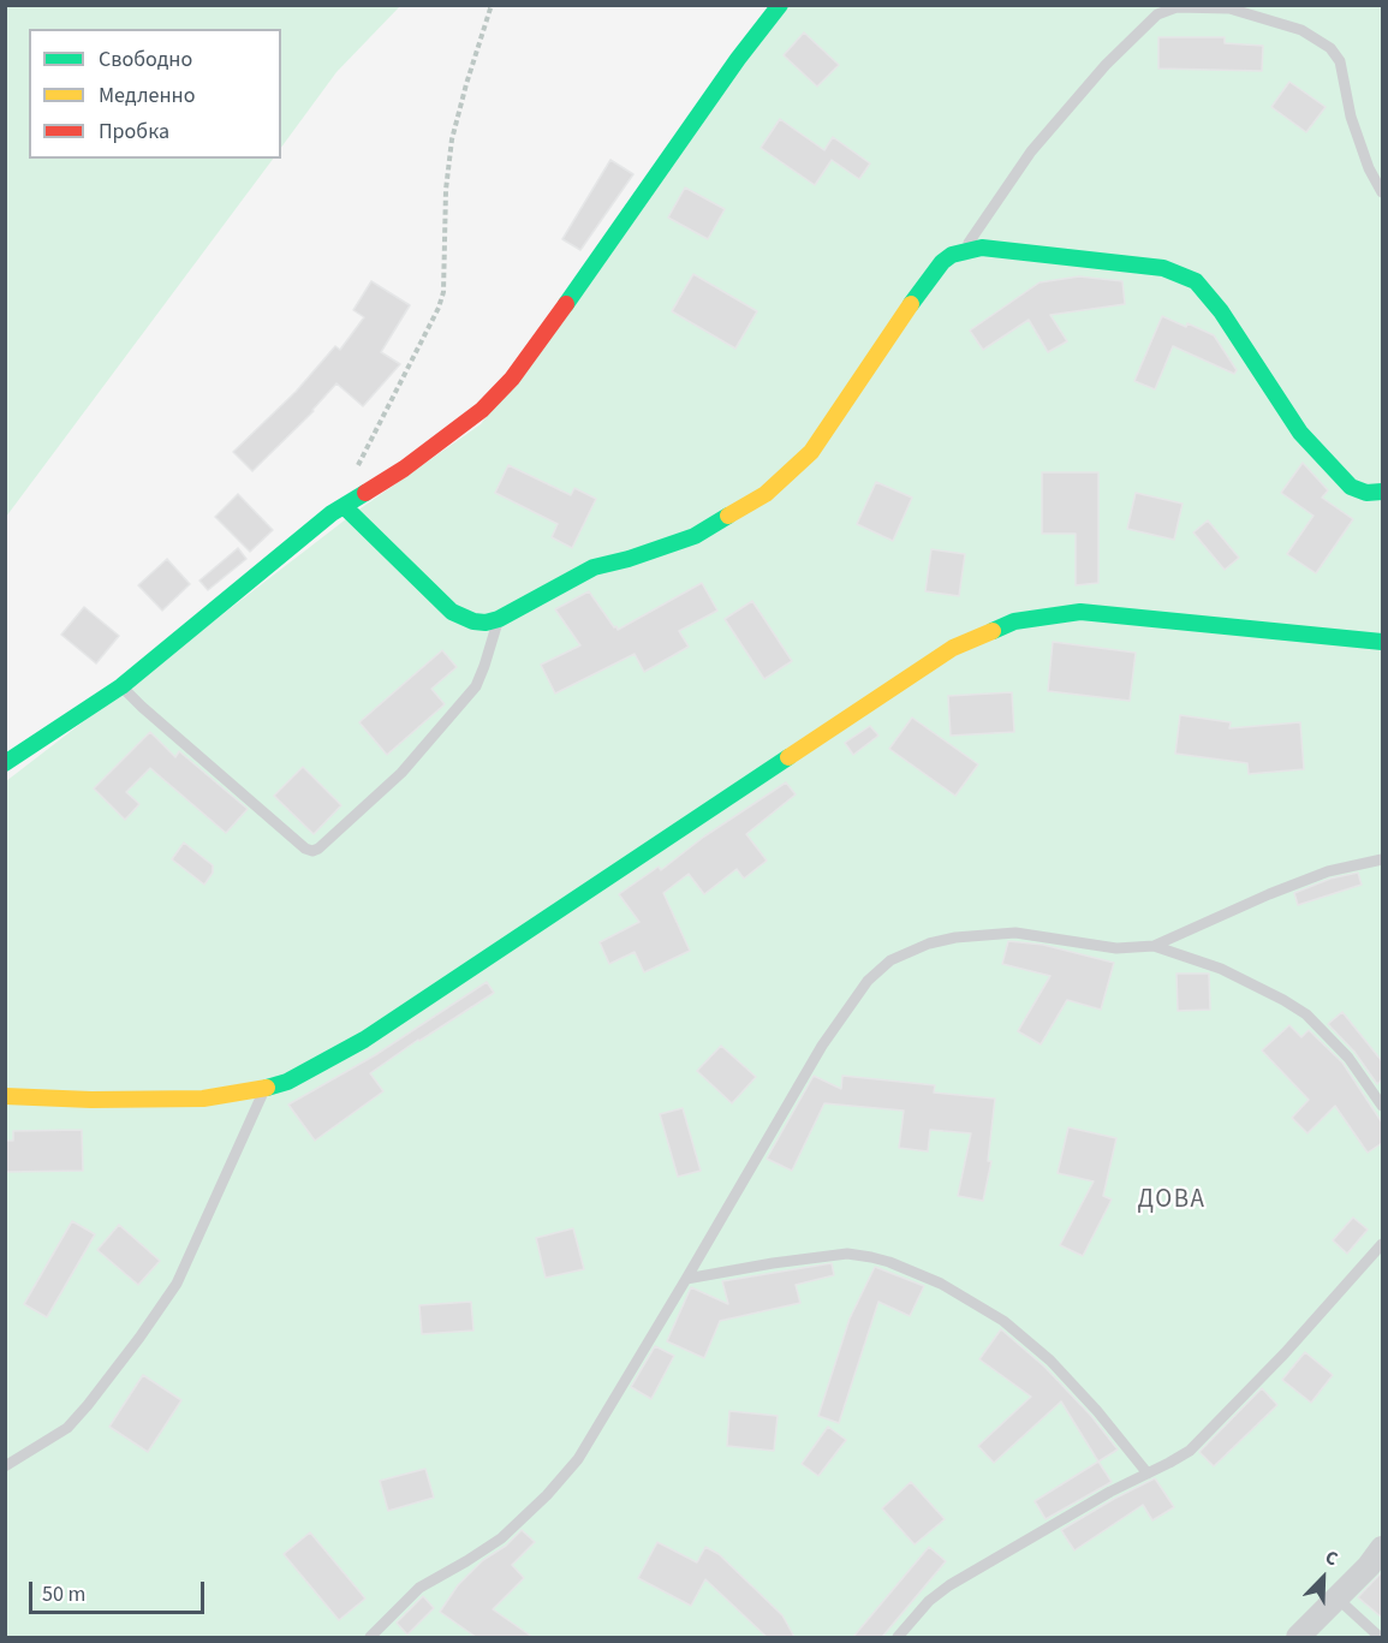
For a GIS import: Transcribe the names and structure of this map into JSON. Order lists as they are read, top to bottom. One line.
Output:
{"districts":["ДОВА"],"legend":["Свободно","Медленно","Пробка"],"scale_bar":"50 m","north":"top right"}
